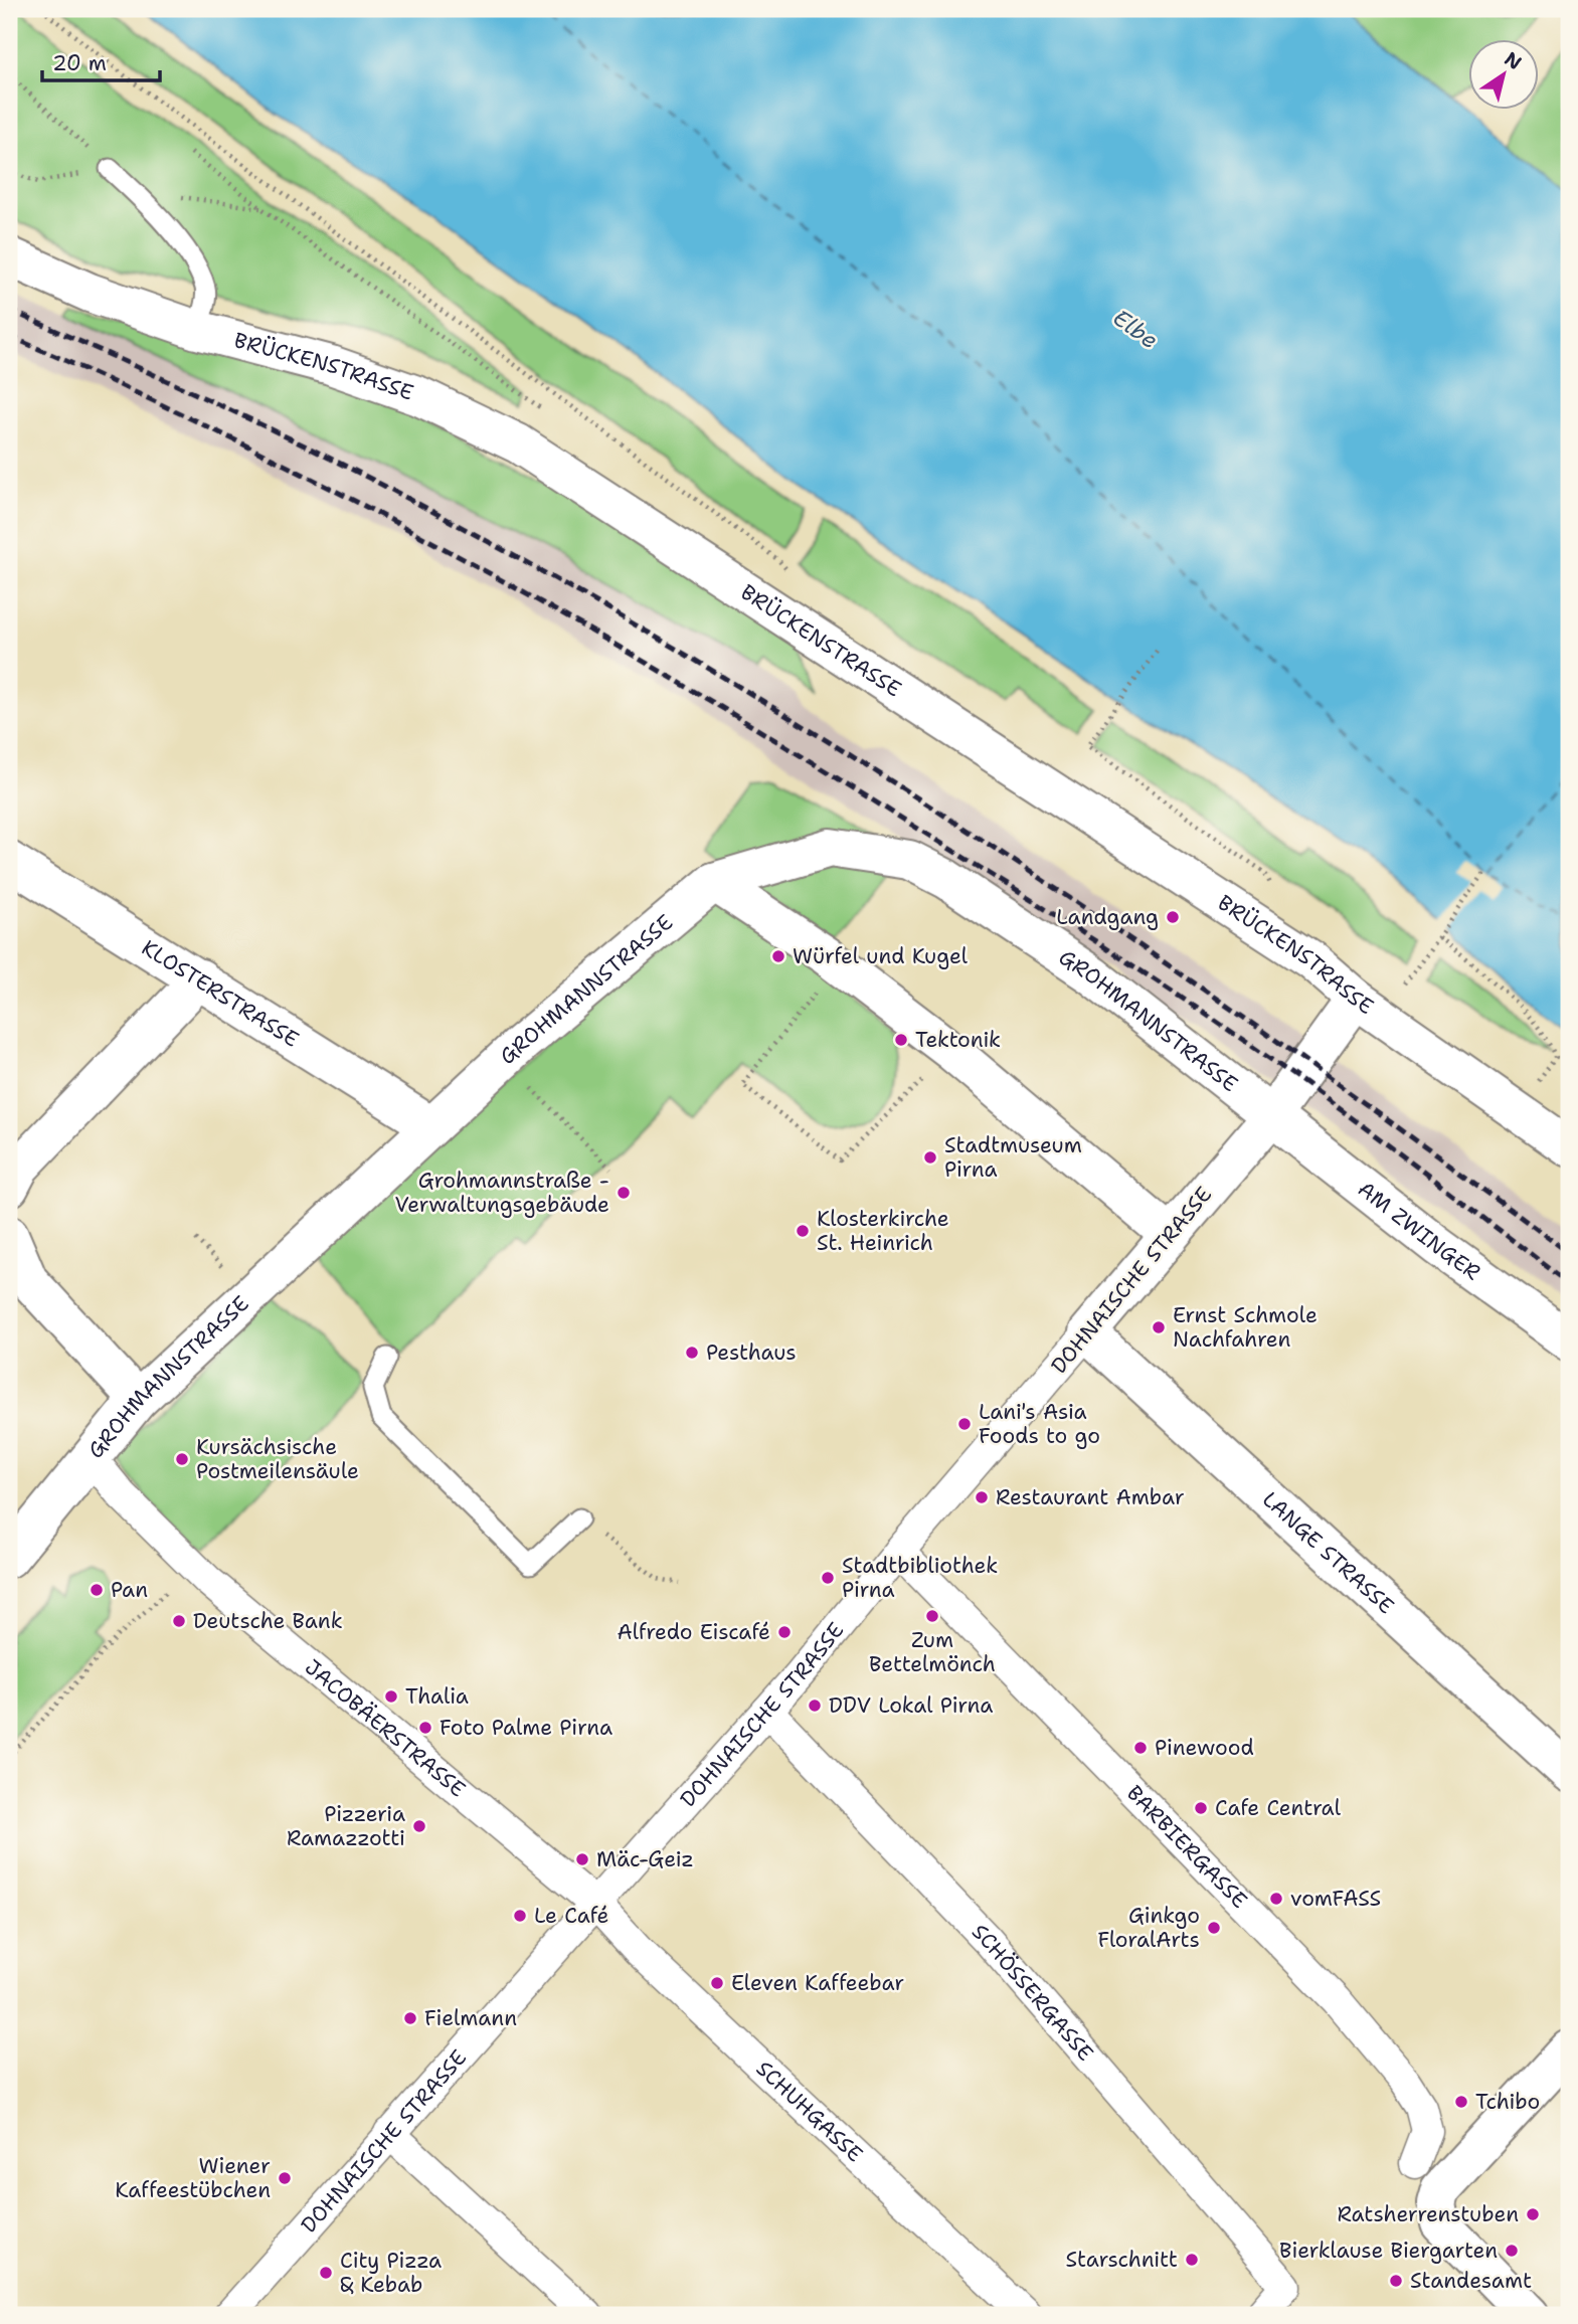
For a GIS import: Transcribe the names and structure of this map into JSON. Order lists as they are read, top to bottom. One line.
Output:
{"streets":{"street":["BRÜCKENSTRASSE","GROHMANNSTRASSE","KLOSTERSTRASSE","AM ZWINGER","DOHNAISCHE STRASSE","LANGE STRASSE","JACOBÄERSTRASSE","BARBIERGASSE","SCHÖSSERGASSE","SCHUHGASSE"]},"crossings":[["BRÜCKENSTRASSE","DOHNAISCHE STRASSE"],["GROHMANNSTRASSE","KLOSTERSTRASSE"],["GROHMANNSTRASSE","AM ZWINGER"],["GROHMANNSTRASSE","DOHNAISCHE STRASSE"],["GROHMANNSTRASSE","JACOBÄERSTRASSE"],["AM ZWINGER","DOHNAISCHE STRASSE"],["DOHNAISCHE STRASSE","LANGE STRASSE"],["DOHNAISCHE STRASSE","JACOBÄERSTRASSE"],["DOHNAISCHE STRASSE","BARBIERGASSE"],["DOHNAISCHE STRASSE","SCHÖSSERGASSE"],["DOHNAISCHE STRASSE","SCHUHGASSE"],["JACOBÄERSTRASSE","SCHUHGASSE"]],"water":["Elbe"],"places":["Landgang","Würfel und Kugel","Tektonik","Stadtmuseum Pirna","Grohmannstraße - Verwaltungsgebäude","Klosterkirche St. Heinrich","Ernst Schmole Nachfahren","Pesthaus","Lani's Asia Foods to go","Kursächsische Postmeilensäule","Restaurant Ambar","Stadtbibliothek Pirna","Pan","Zum Bettelmönch","Deutsche Bank","Alfredo Eiscafé","Thalia","DDV Lokal Pirna","Foto Palme Pirna","Pinewood","Cafe Central","Pizzeria Ramazzotti","Mäc-Geiz","vomFASS","Le Café","Ginkgo FloralArts","Eleven Kaffeebar","Fielmann","Tchibo","Wiener Kaffeestübchen","Ratsherrenstuben","Bierklause Biergarten","Starschnitt","City Pizza & Kebab","Standesamt"],"scale_bar":"20 m","north":"top right"}
